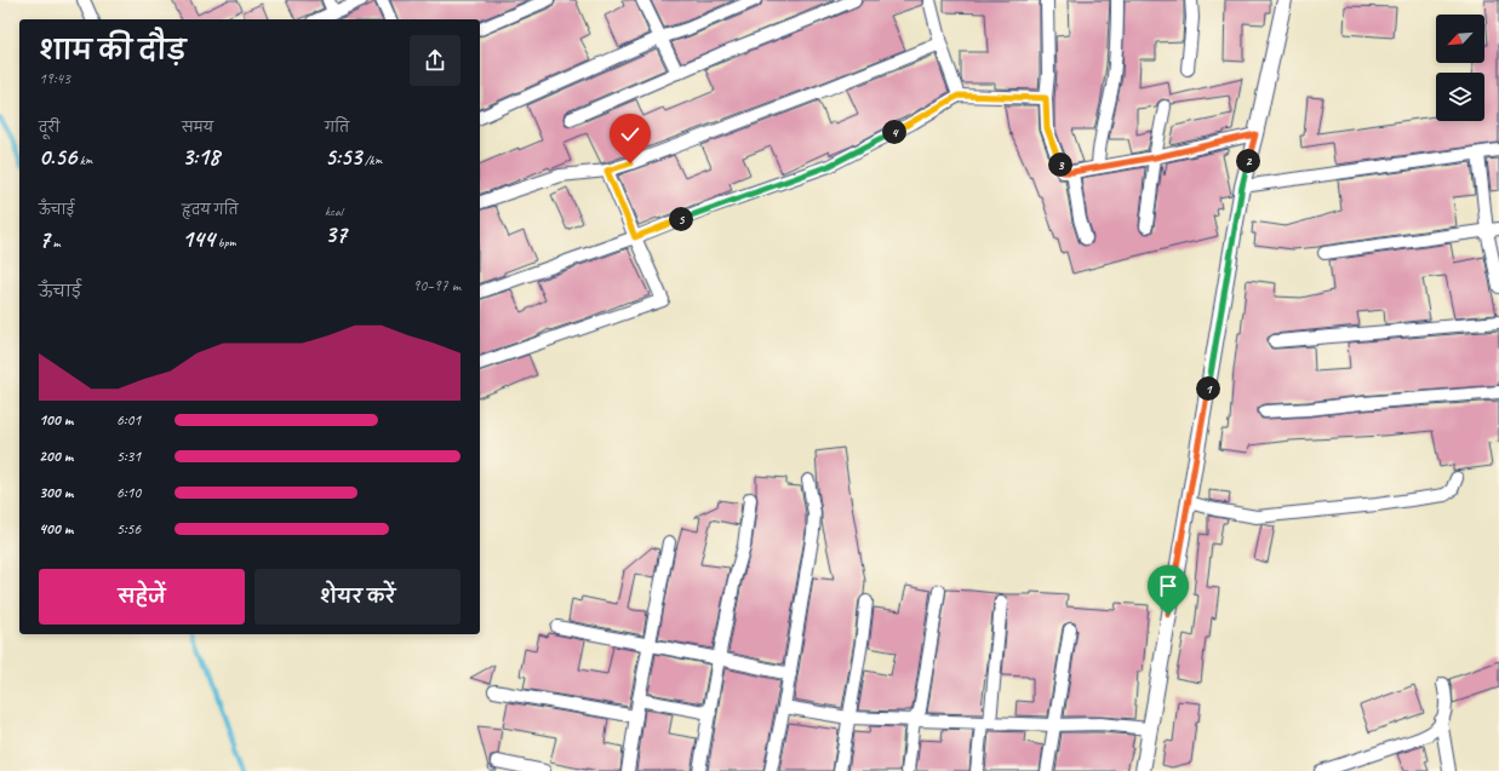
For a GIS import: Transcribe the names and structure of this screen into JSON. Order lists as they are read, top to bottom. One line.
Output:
{"north":"bottom left","page":{"heading":["शाम की दौड़","19:43"],"stats":[["दूरी","0.56 km"],["समय","3:18"],["गति","5:53 /km"],["ऊँचाई","7 m"],["हृदय गति","144 bpm"],["kcal","37"]],"pins":["4","2","3","5","1"],"chart":["ऊँचाई","90–97 m"],"list":[{"name":"100 m","note":"6:01"},{"name":"200 m","note":"5:31"},{"name":"300 m","note":"6:10"},{"name":"400 m","note":"5:56"}],"buttons":["सहेजें","शेयर करें"]}}
